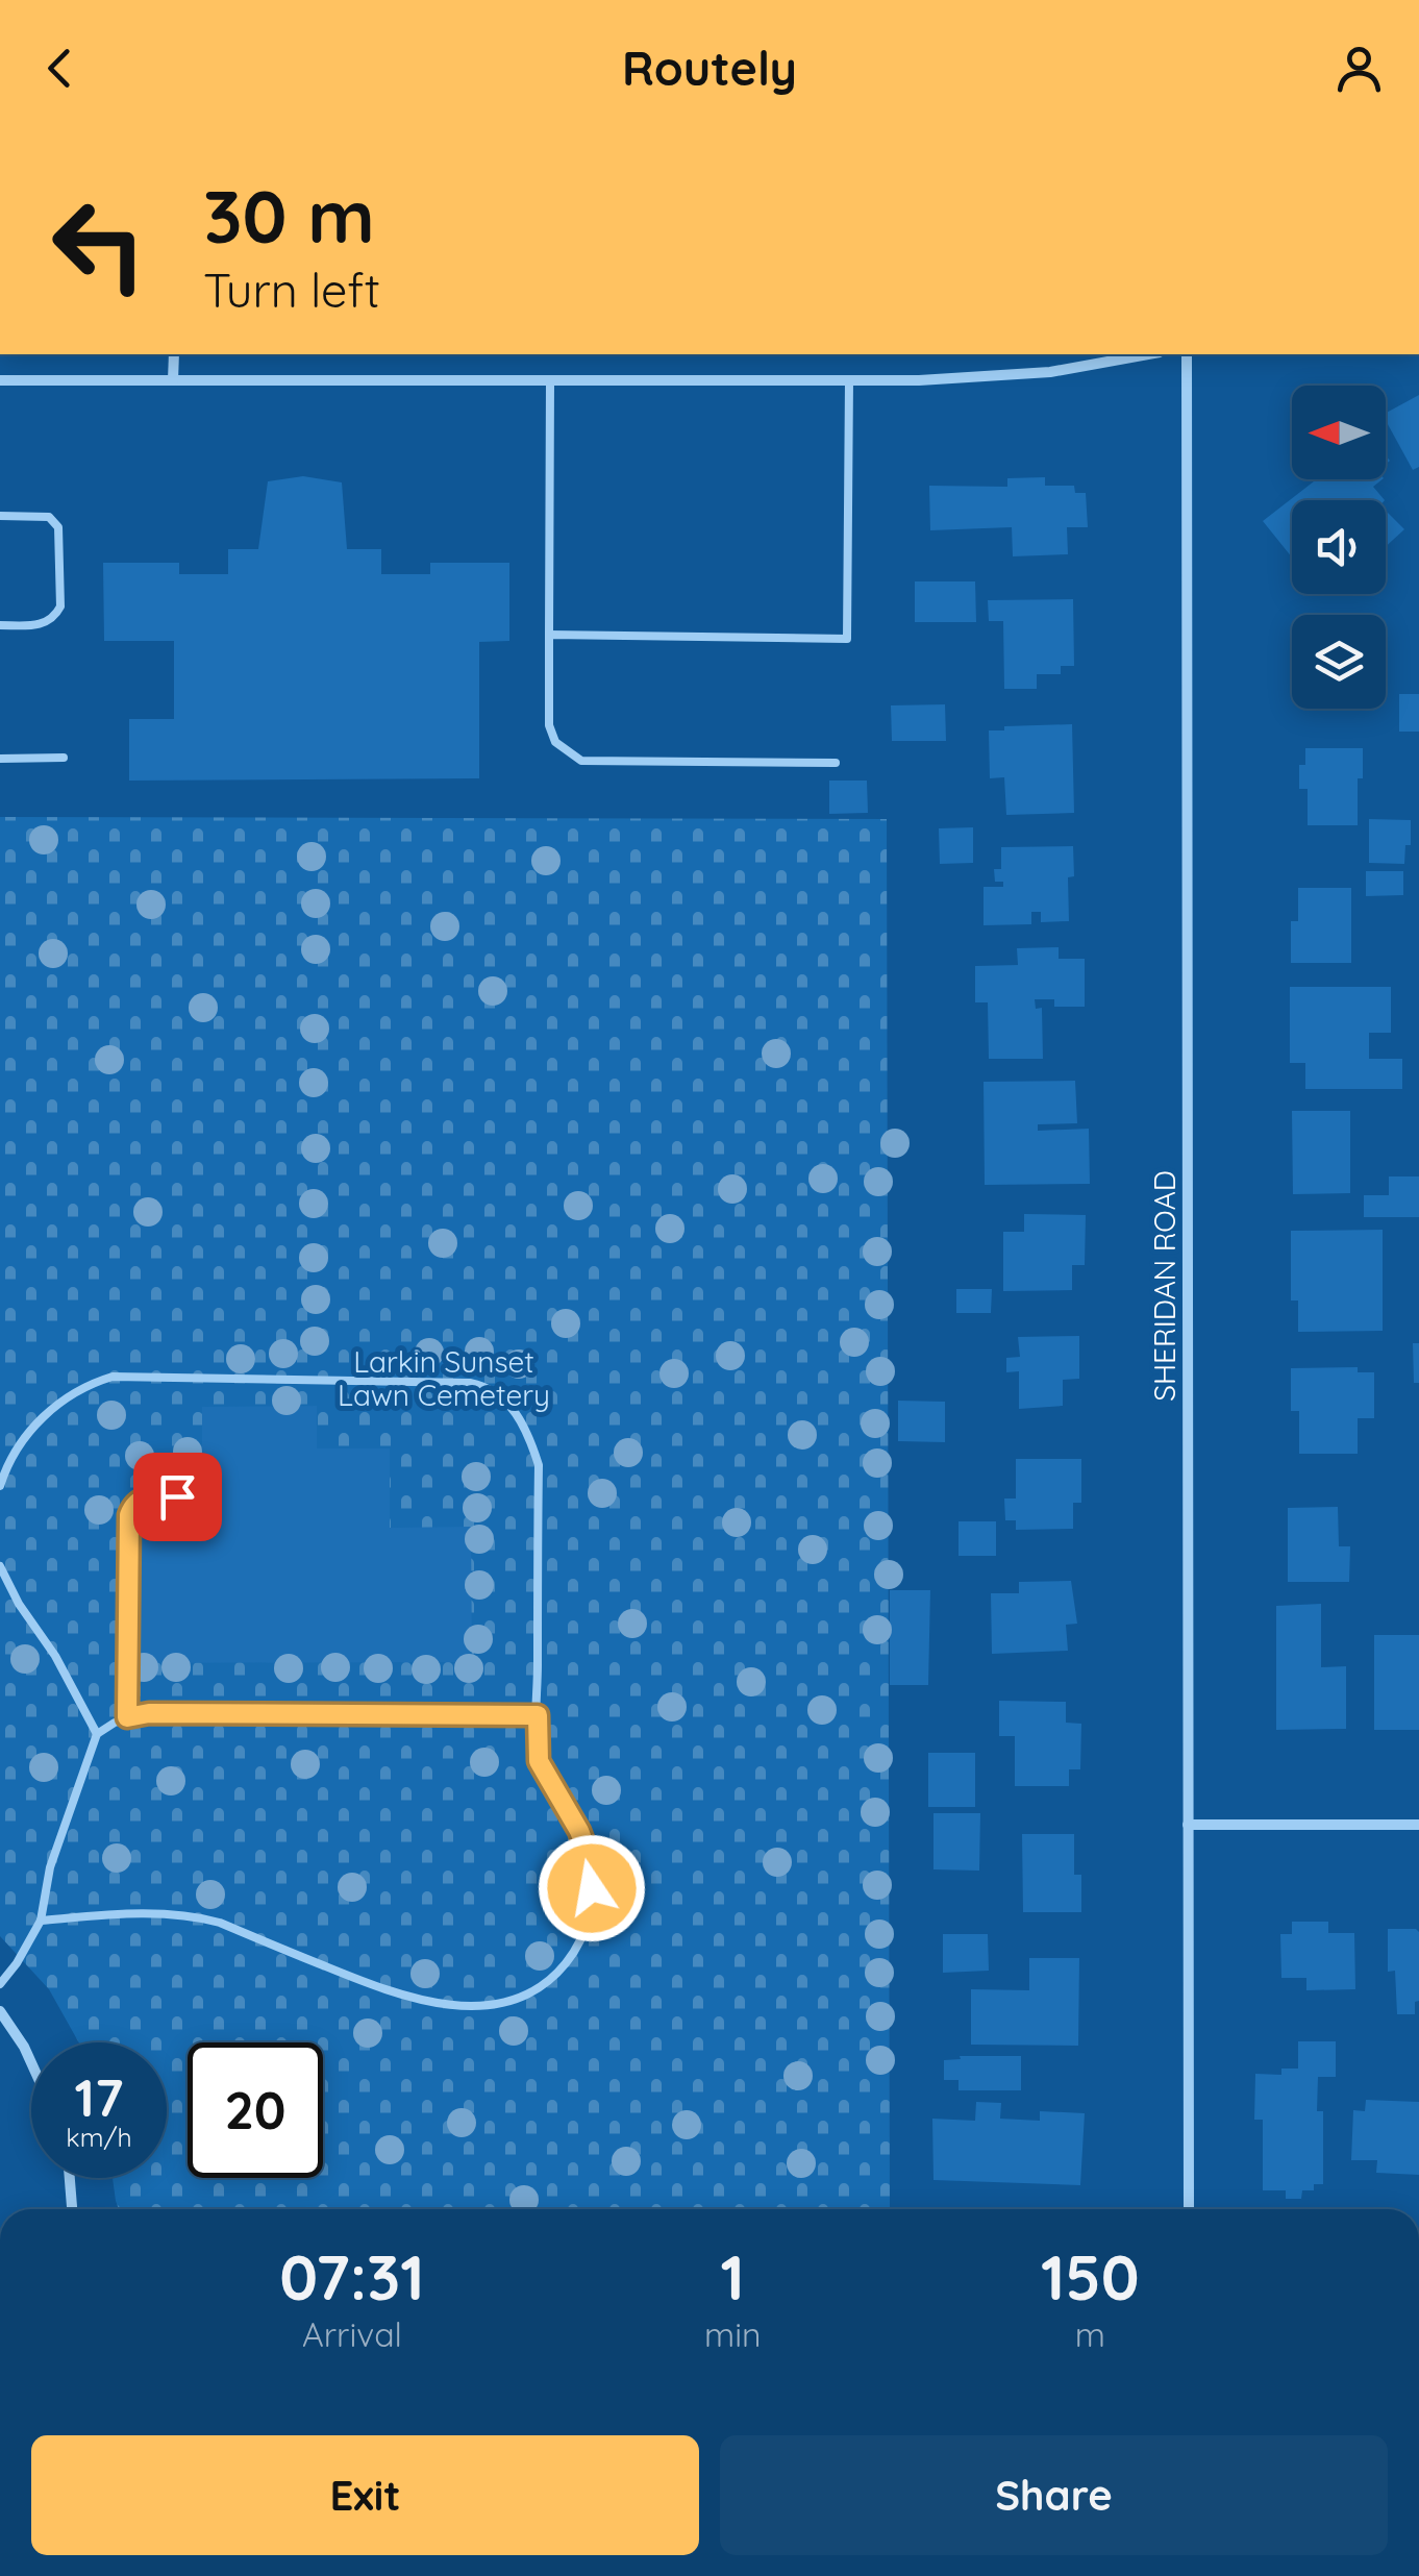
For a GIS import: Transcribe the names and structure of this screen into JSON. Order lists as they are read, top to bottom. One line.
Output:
{"streets":{"street":["SHERIDAN ROAD"]},"parks":["Larkin Sunset Lawn Cemetery"],"north":"left","page":{"header":"Routely","turn":["30 m","Turn left"],"speed":"17 km/h","limit":"20","eta":["07:31","Arrival","1","min","150","m"],"buttons":["Exit","Share"]}}
